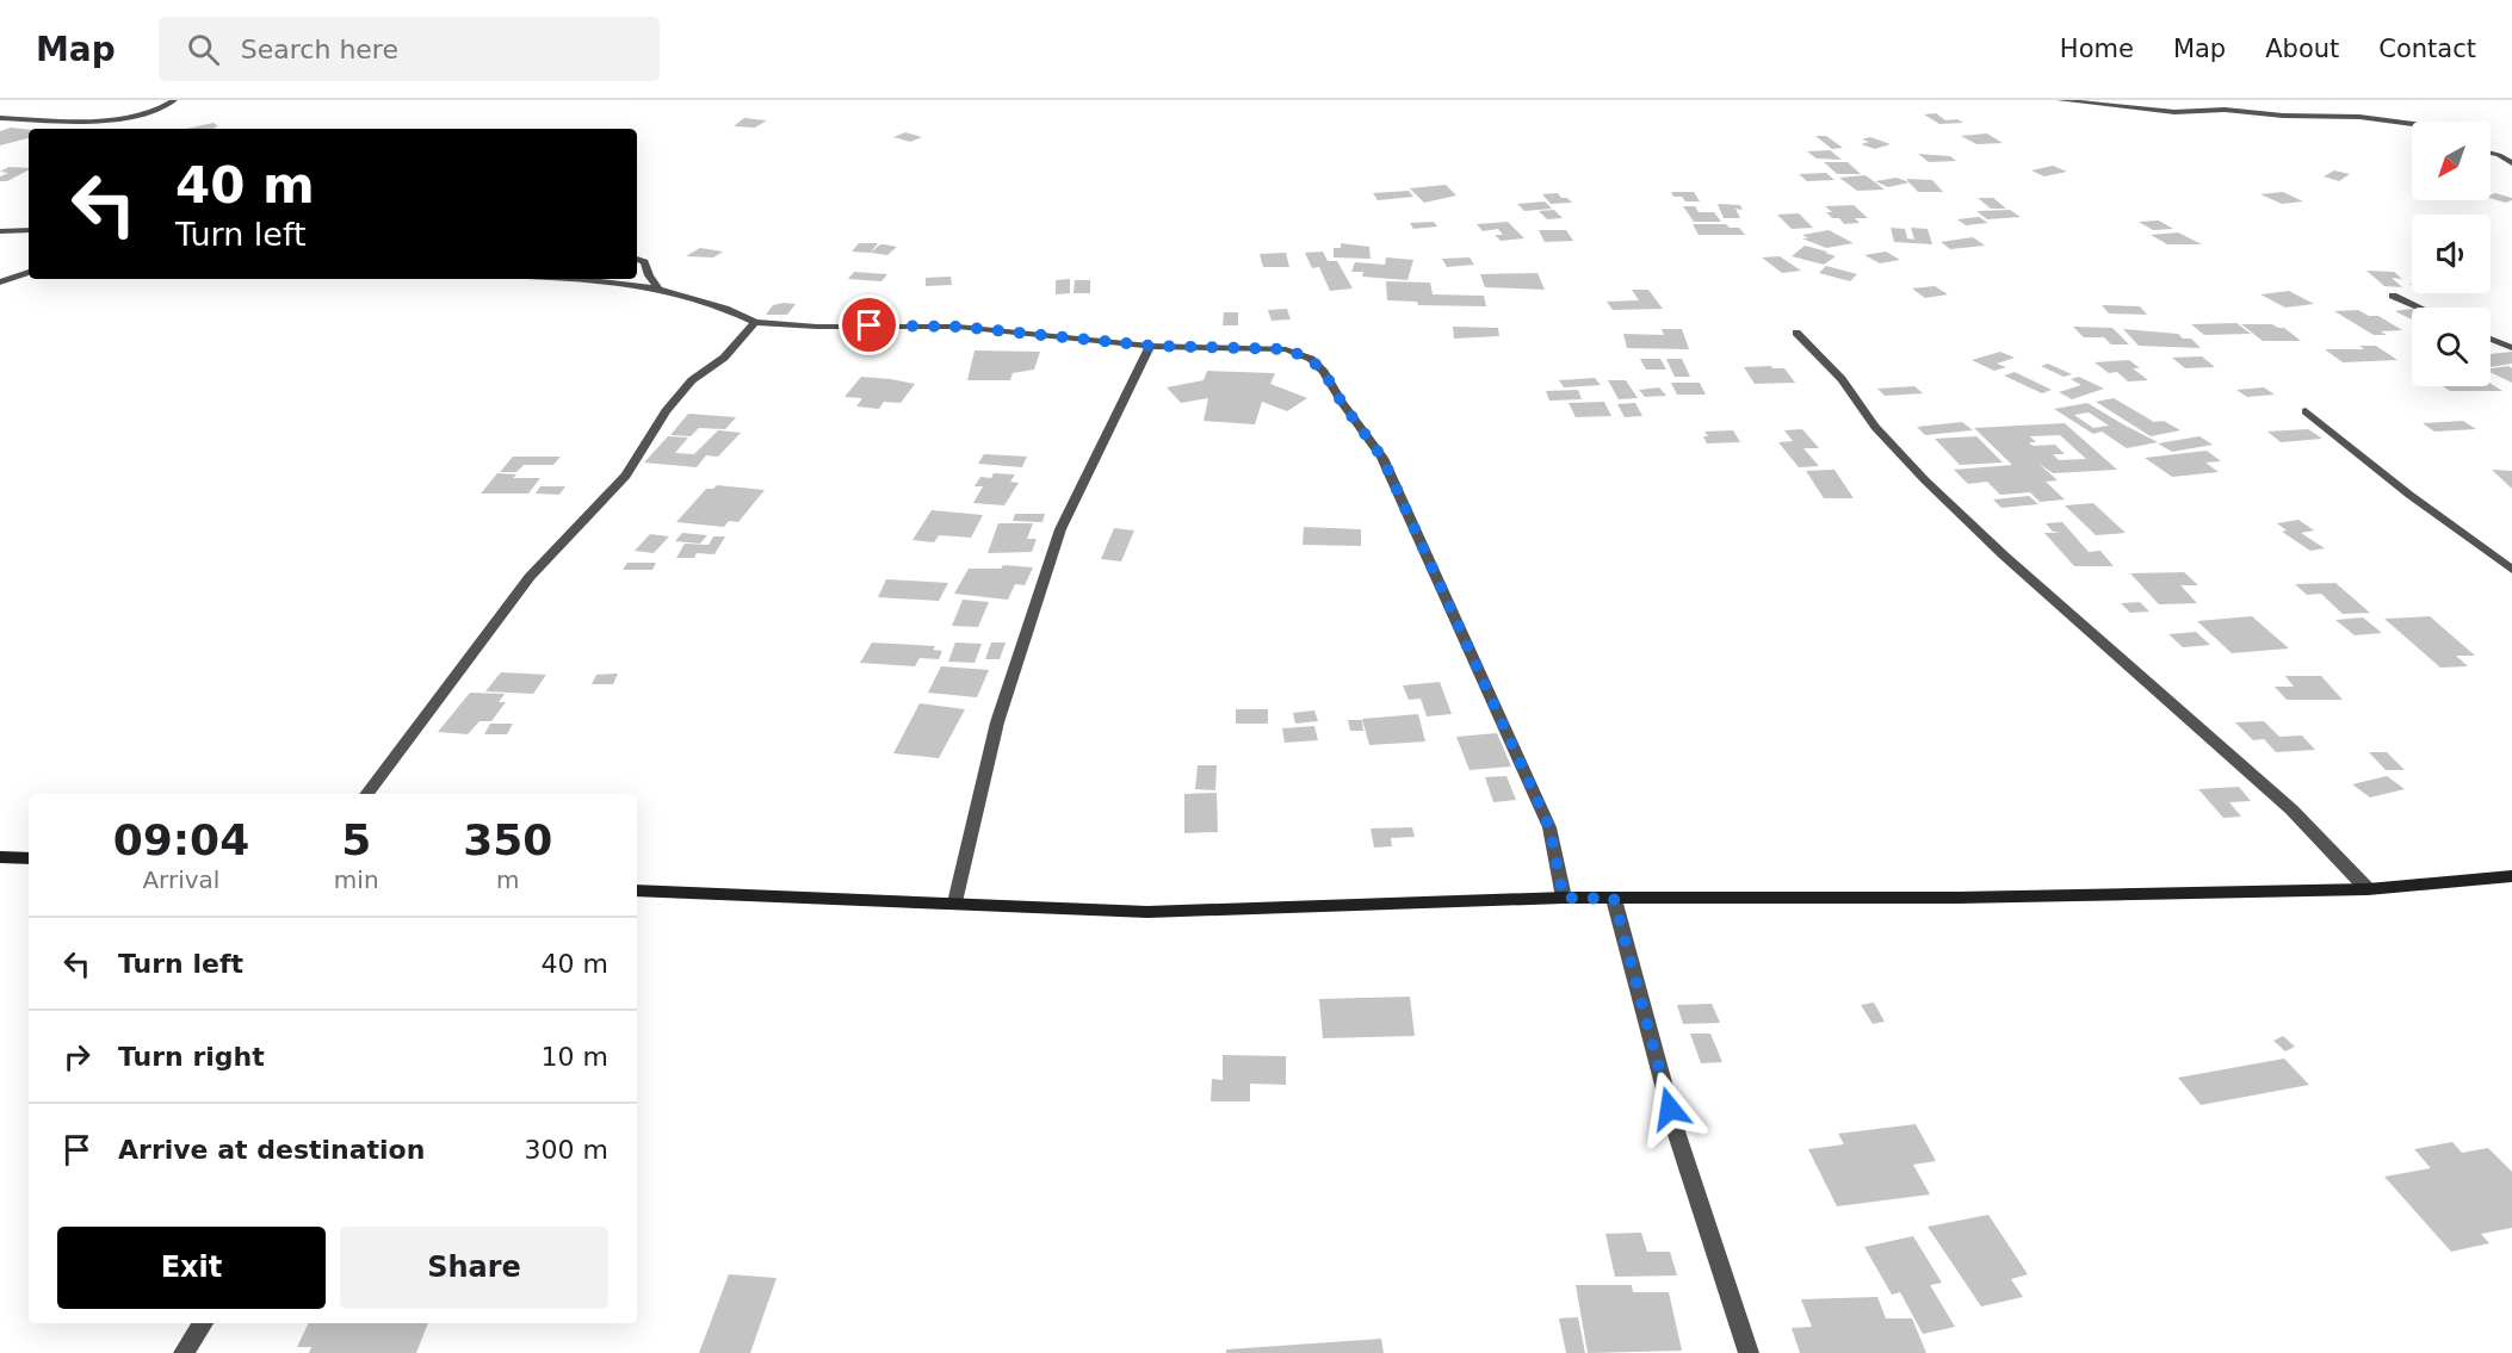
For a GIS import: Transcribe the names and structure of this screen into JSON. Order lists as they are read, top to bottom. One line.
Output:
{"north":"bottom left","page":{"header":"Map","search":"Search here","nav":["Home","Map","About","Contact"],"turn":["40 m","Turn left"],"eta":["09:04","Arrival","5","min","350","m"],"list":[{"name":"Turn left","value":"40 m"},{"name":"Turn right","value":"10 m"},{"name":"Arrive at destination","value":"300 m"}],"buttons":["Exit","Share"]}}
